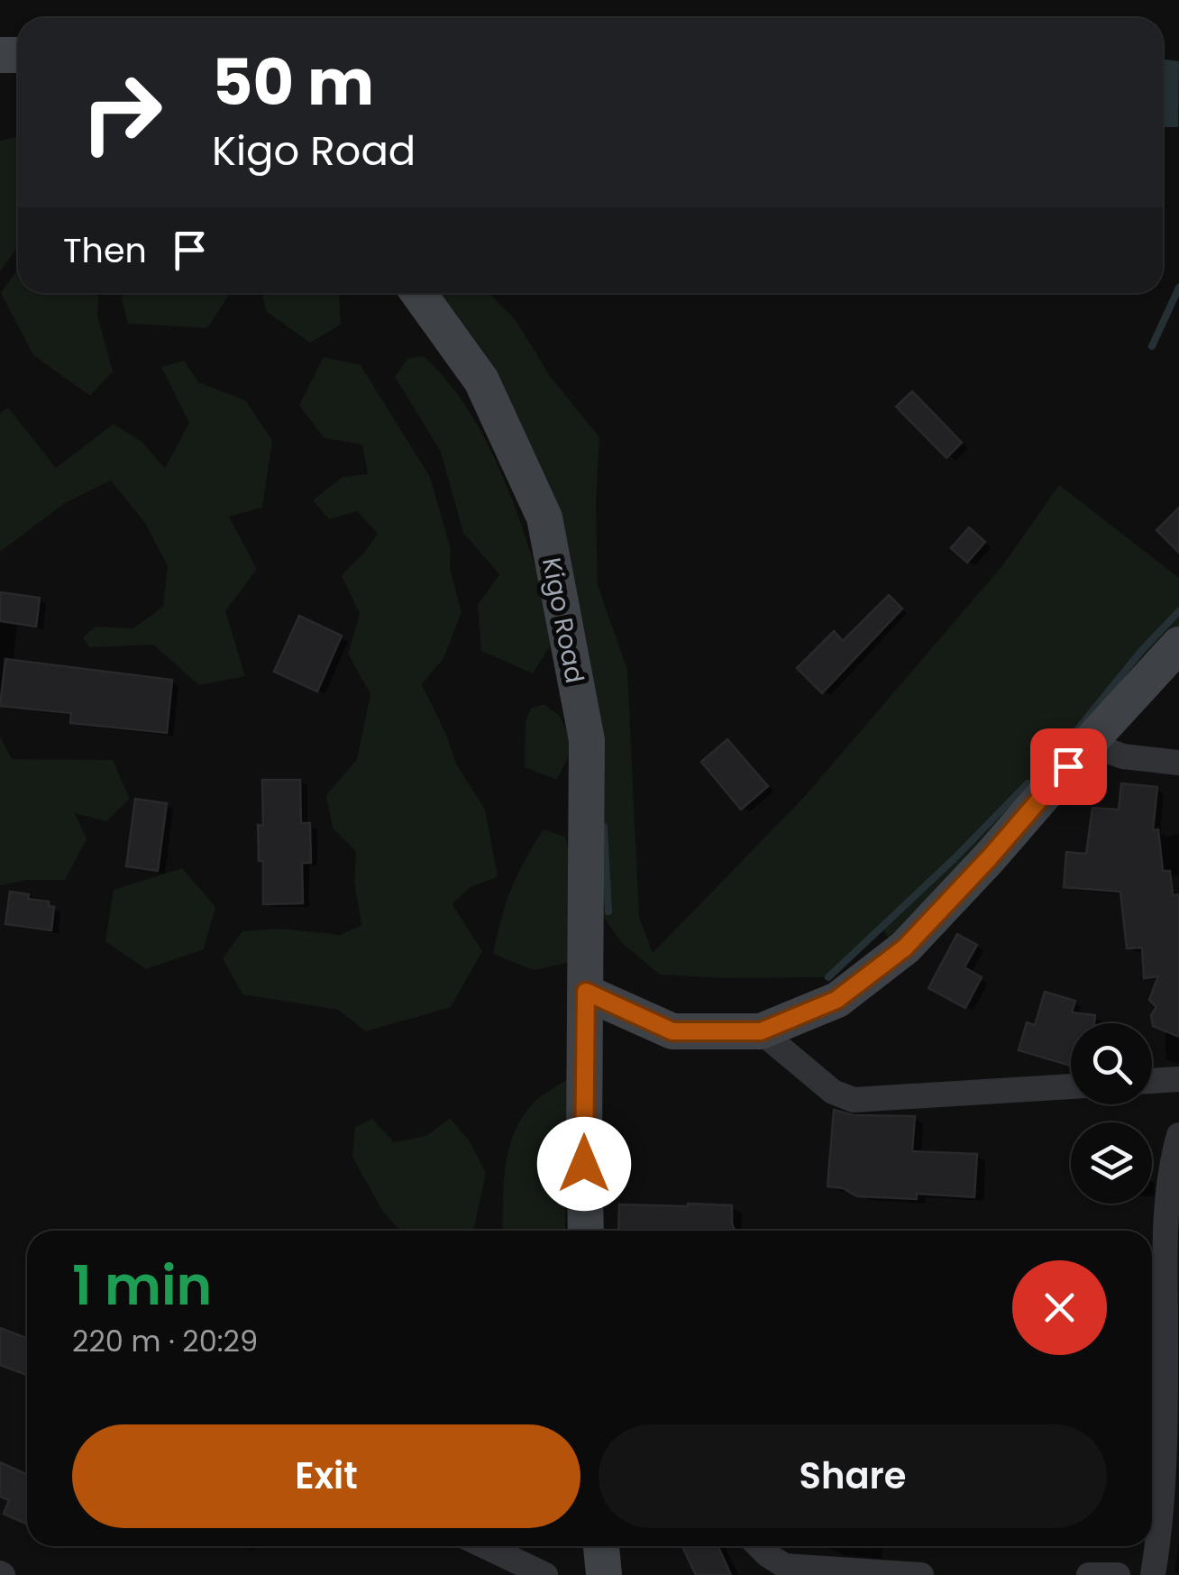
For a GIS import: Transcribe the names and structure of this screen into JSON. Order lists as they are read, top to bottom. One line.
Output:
{"streets":{"street":["Kigo Road"]},"page":{"turn":["50 m","Kigo Road"],"then":"Then","heading":["1 min","220 m · 20:29"],"buttons":["Exit","Share"]}}
